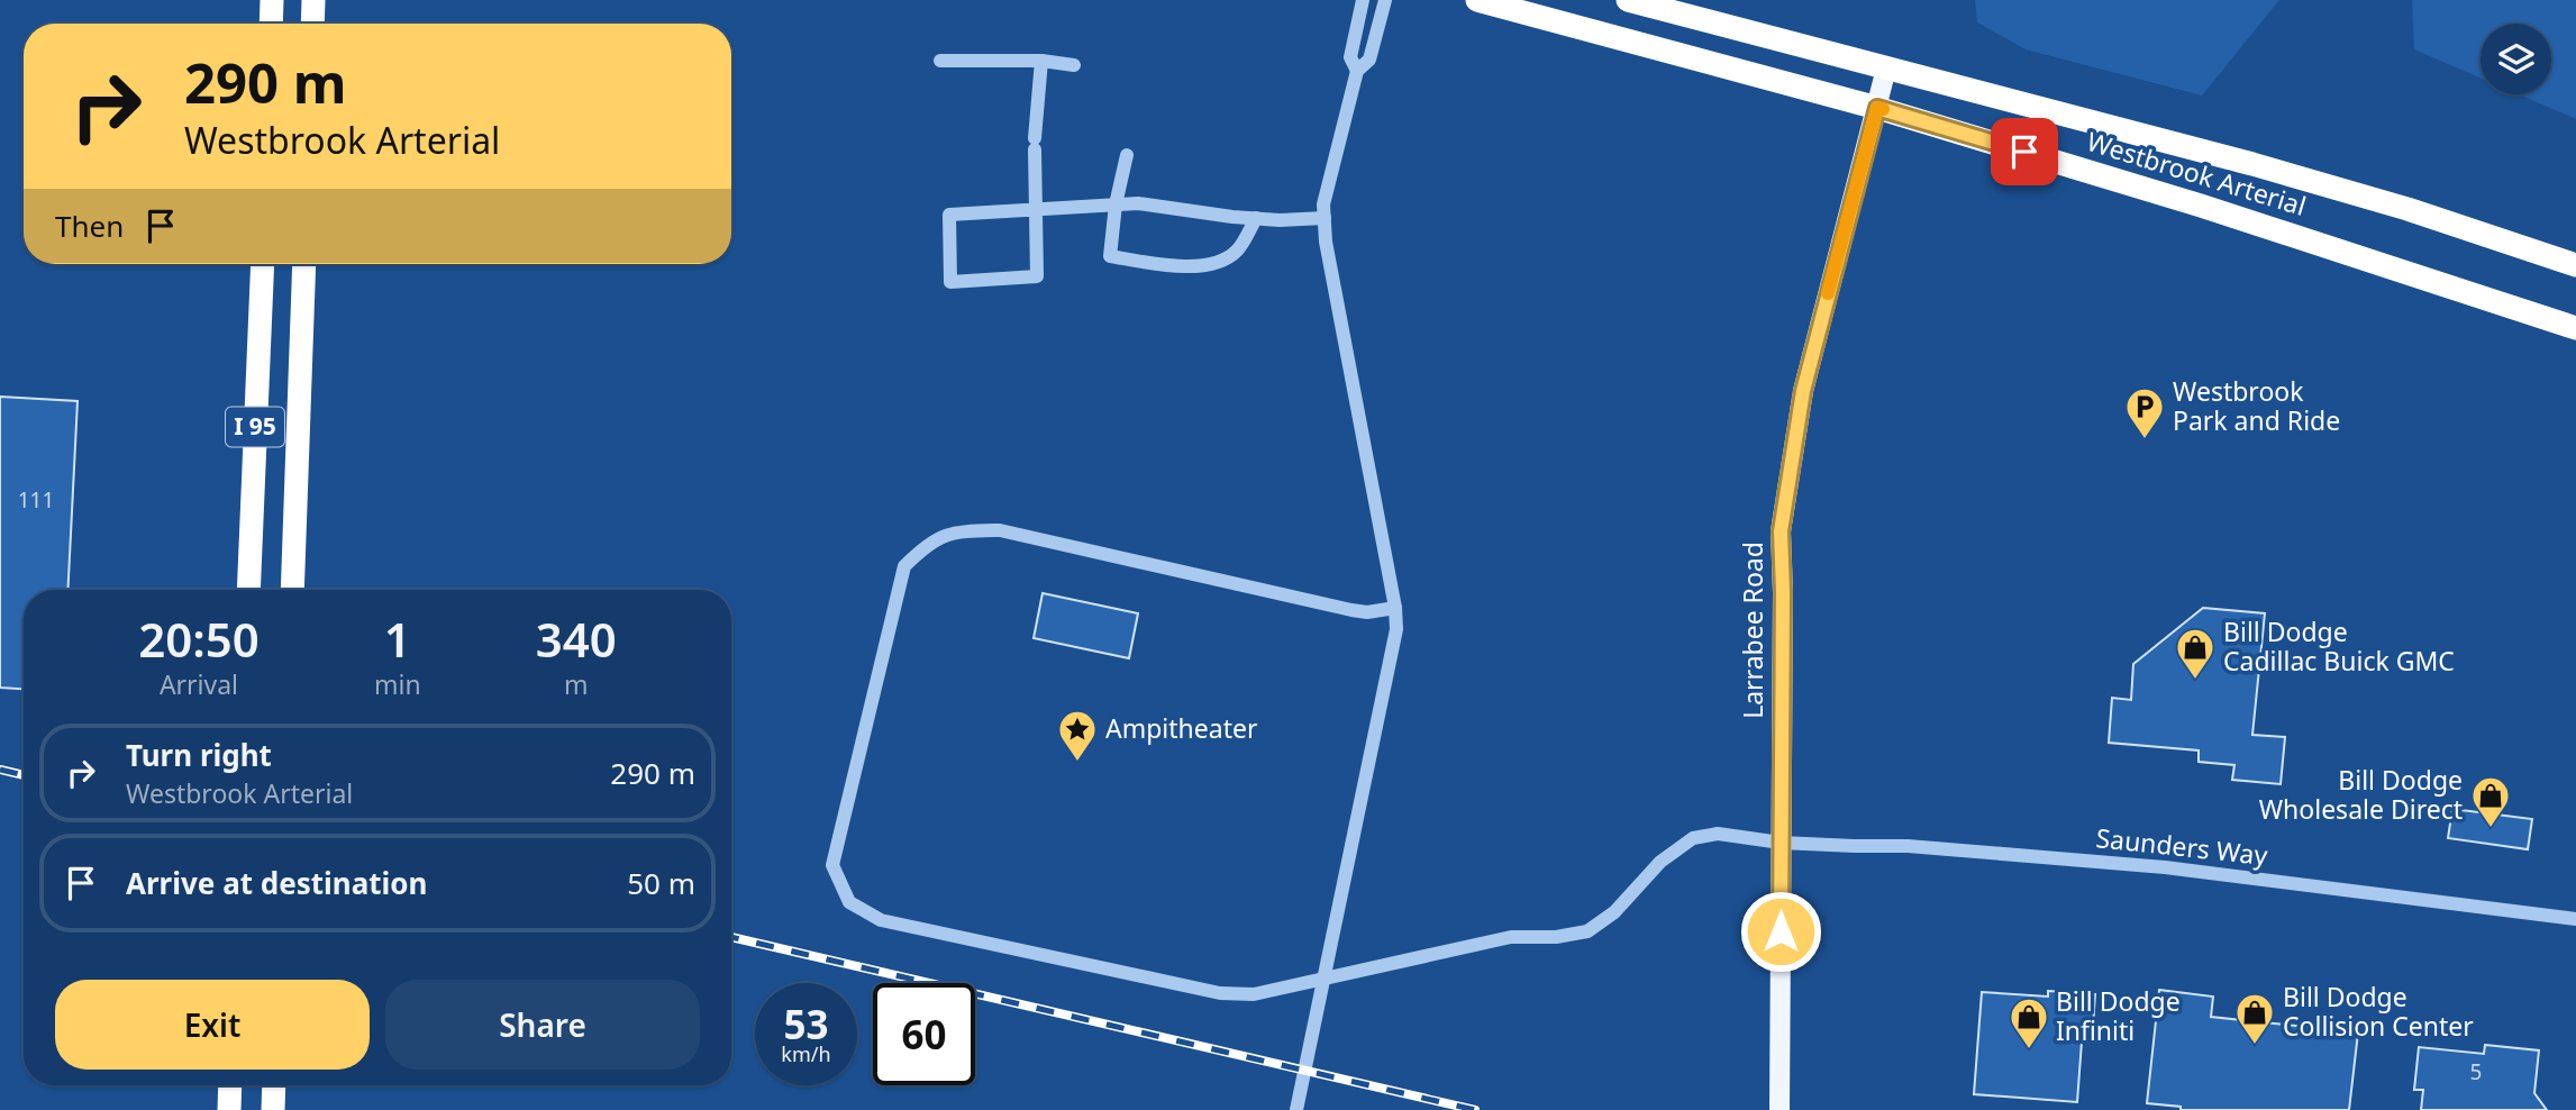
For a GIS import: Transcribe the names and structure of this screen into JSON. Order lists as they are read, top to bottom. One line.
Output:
{"streets":{"highway":["Westbrook Arterial","I 95"],"main road":["Larrabee Road"],"lane":["Saunders Way"]},"crossings":[["Westbrook Arterial","Larrabee Road"],["Larrabee Road","Saunders Way"]],"places":{"parking":["Westbrook Park and Ride"],"shop":["Bill Dodge Cadillac Buick GMC","Bill Dodge Wholesale Direct","Bill Dodge Collision Center","Bill Dodge Infiniti"],"place":["Ampitheater"]},"house_numbers":["111","5"],"page":{"turn":["290 m","Westbrook Arterial"],"then":"Then","eta":["20:50","Arrival","1","min","340","m"],"list":[{"name":"Turn right","note":"Westbrook Arterial","value":"290 m"},{"name":"Arrive at destination","value":"50 m"}],"buttons":["Exit","Share"],"speed":"53 km/h","limit":"60"}}
